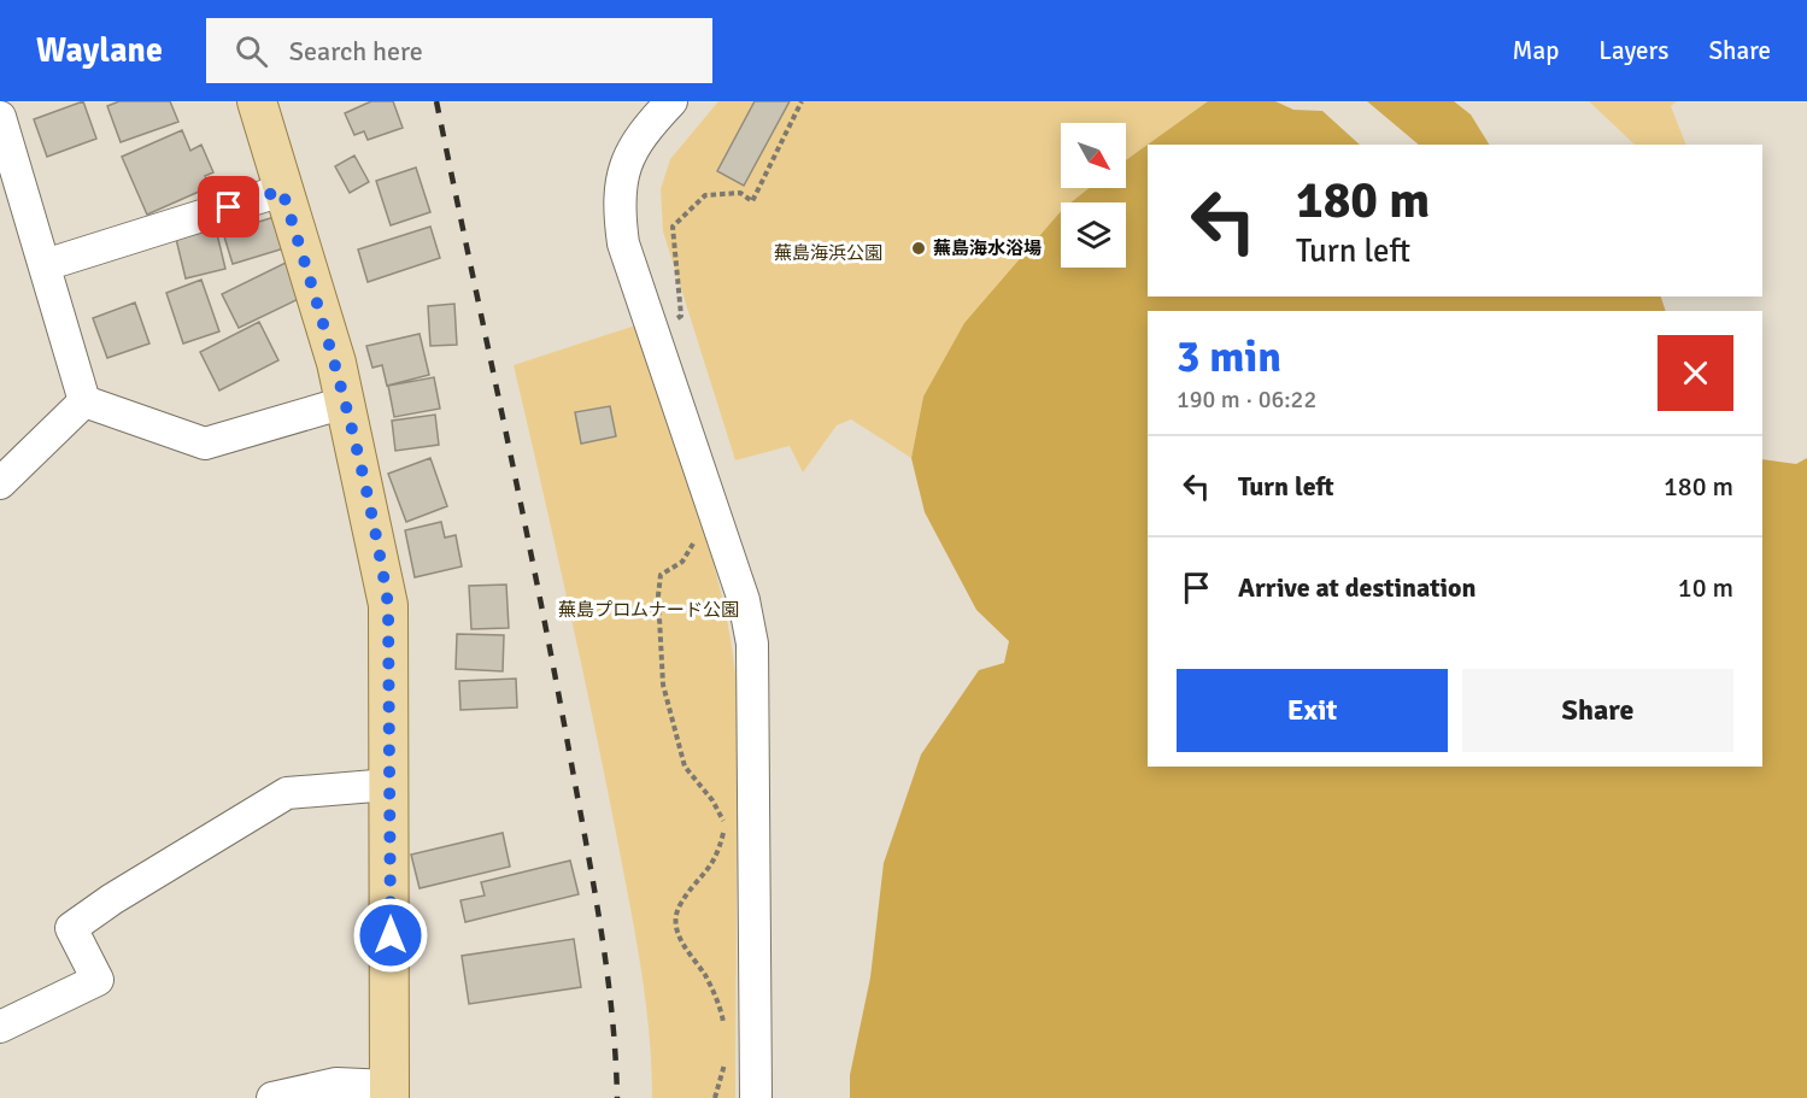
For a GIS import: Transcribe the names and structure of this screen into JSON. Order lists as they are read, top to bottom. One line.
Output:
{"parks":["蕪島海浜公園","蕪島プロムナード公園"],"places":["蕪島海水浴場"],"north":"bottom right","page":{"header":"Waylane","search":"Search here","nav":["Map","Layers","Share"],"turn":["180 m","Turn left"],"heading":["3 min","190 m · 06:22"],"list":[{"name":"Turn left","value":"180 m"},{"name":"Arrive at destination","value":"10 m"}],"buttons":["Exit","Share"]}}
